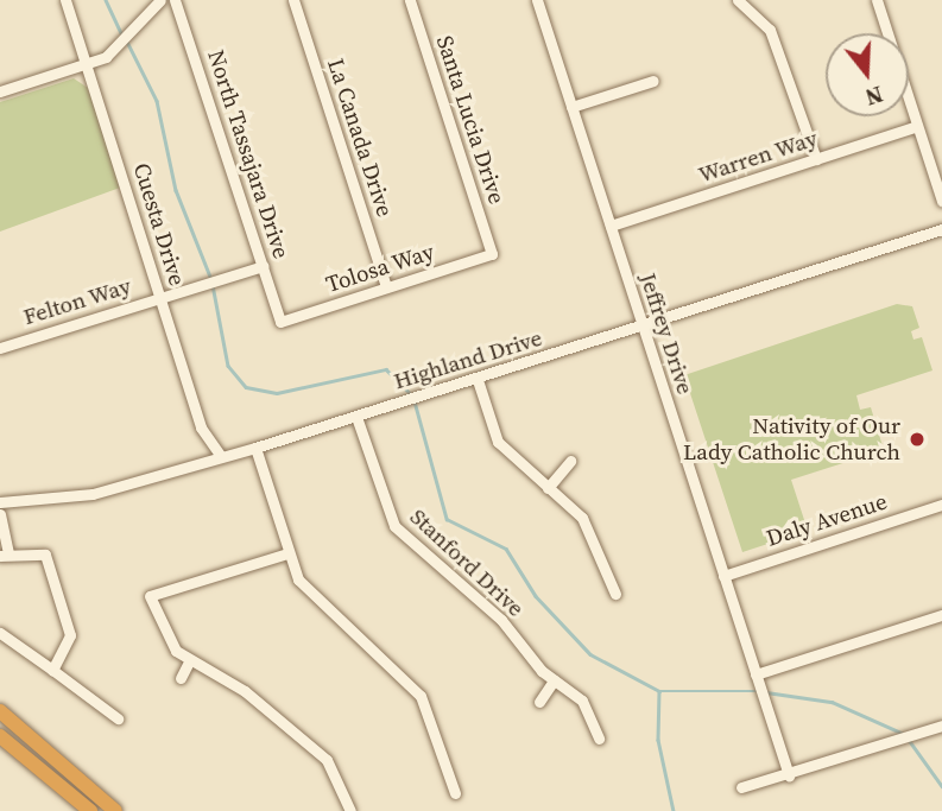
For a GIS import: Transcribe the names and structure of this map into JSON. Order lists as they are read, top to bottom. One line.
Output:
{"streets":{"street":["Santa Lucia Drive","La Canada Drive","North Tassajara Drive","Warren Way","Cuesta Drive","Tolosa Way","Felton Way","Jeffrey Drive","Highland Drive","Daly Avenue","Stanford Drive"]},"crossings":[["Santa Lucia Drive","Tolosa Way"],["La Canada Drive","Tolosa Way"],["North Tassajara Drive","Tolosa Way"],["North Tassajara Drive","Felton Way"],["Warren Way","Jeffrey Drive"],["Cuesta Drive","Felton Way"],["Cuesta Drive","Highland Drive"],["Jeffrey Drive","Highland Drive"],["Jeffrey Drive","Daly Avenue"],["Highland Drive","Stanford Drive"]],"places":["Nativity of Our Lady Catholic Church"],"north":"bottom"}
